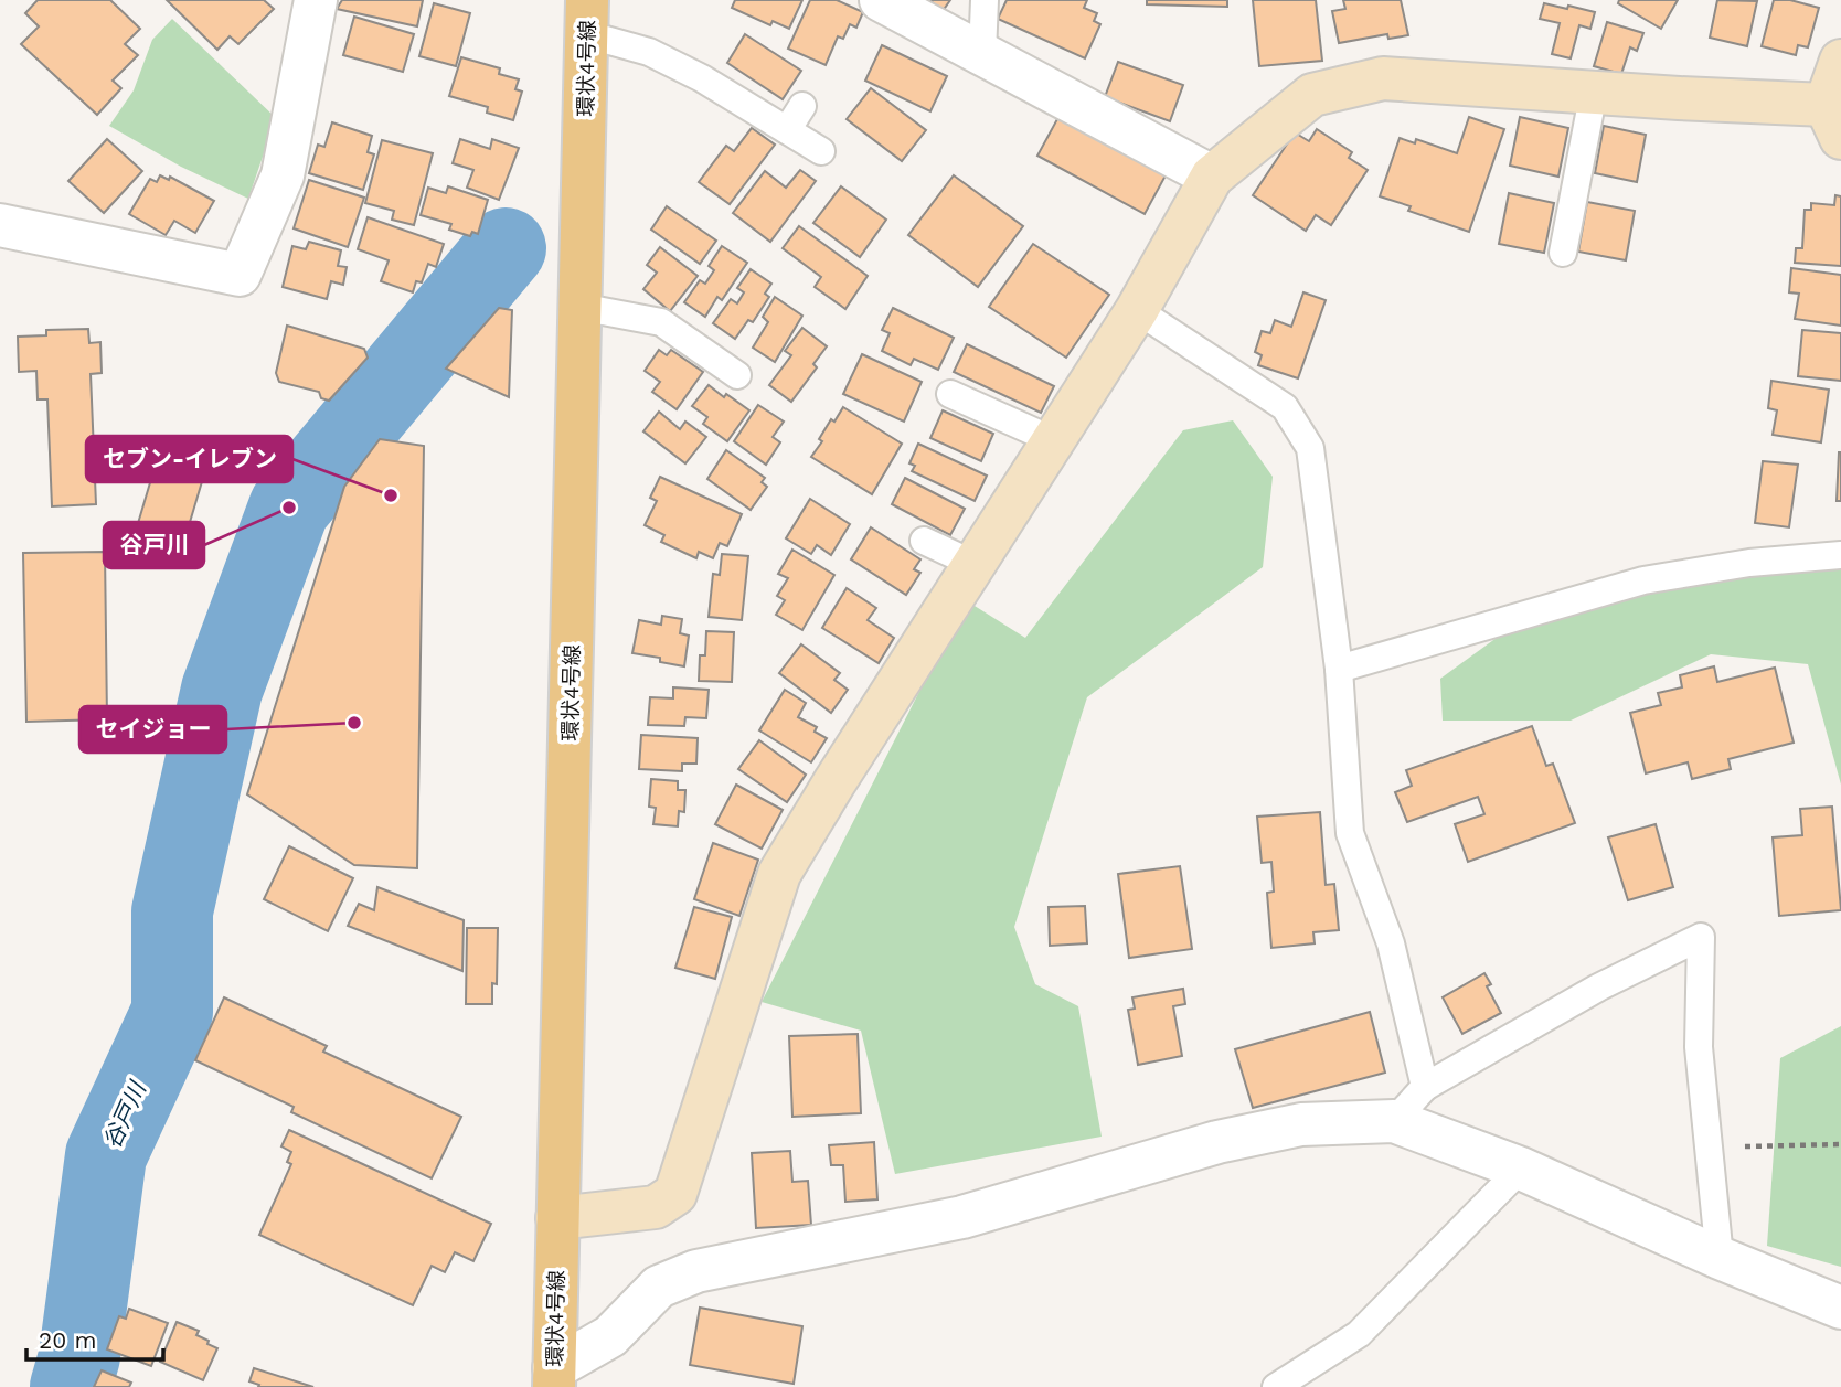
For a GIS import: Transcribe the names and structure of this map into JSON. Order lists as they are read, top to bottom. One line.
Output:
{"streets":{"main road":["環状4号線"]},"water":["谷戸川"],"places":["セブン-イレブン","谷戸川","セイジョー"],"scale_bar":"20 m"}
